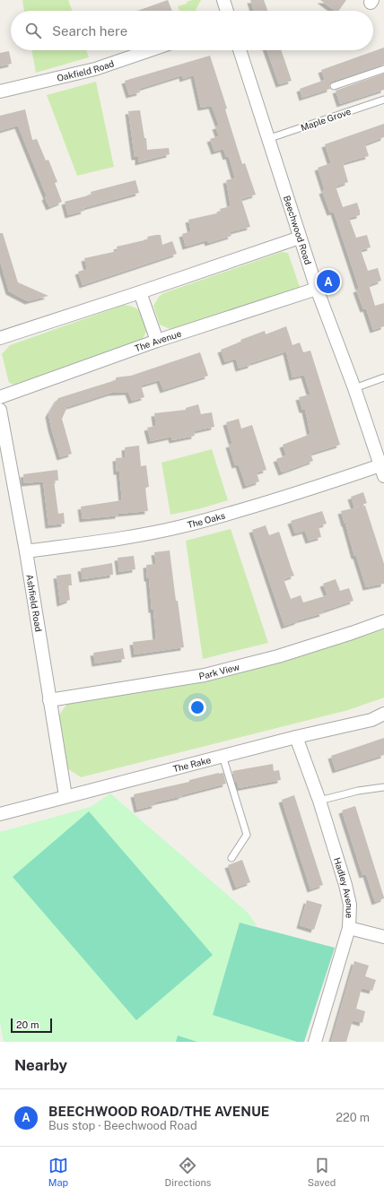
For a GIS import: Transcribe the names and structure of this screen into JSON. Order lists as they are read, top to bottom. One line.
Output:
{"streets":{"street":["Oakfield Road","Beechwood Road","The Avenue","The Oaks","Ashfield Road","Park View","The Rake","Hadley Avenue"],"lane":["Maple Grove"]},"crossings":[["Maple Grove","Beechwood Road"],["Beechwood Road","The Avenue"],["Beechwood Road","The Oaks"],["The Oaks","Ashfield Road"],["Ashfield Road","Park View"],["Ashfield Road","The Rake"],["The Rake","Hadley Avenue"]],"scale_bar":"20 m","page":{"search":"Search here","pins":"A","scale":"20 m","heading":"Nearby","list":[{"mark":"A","name":"BEECHWOOD ROAD/THE AVENUE","note":"Bus stop · Beechwood Road","value":"220 m"}],"nav":["Map","Directions","Saved"]}}
